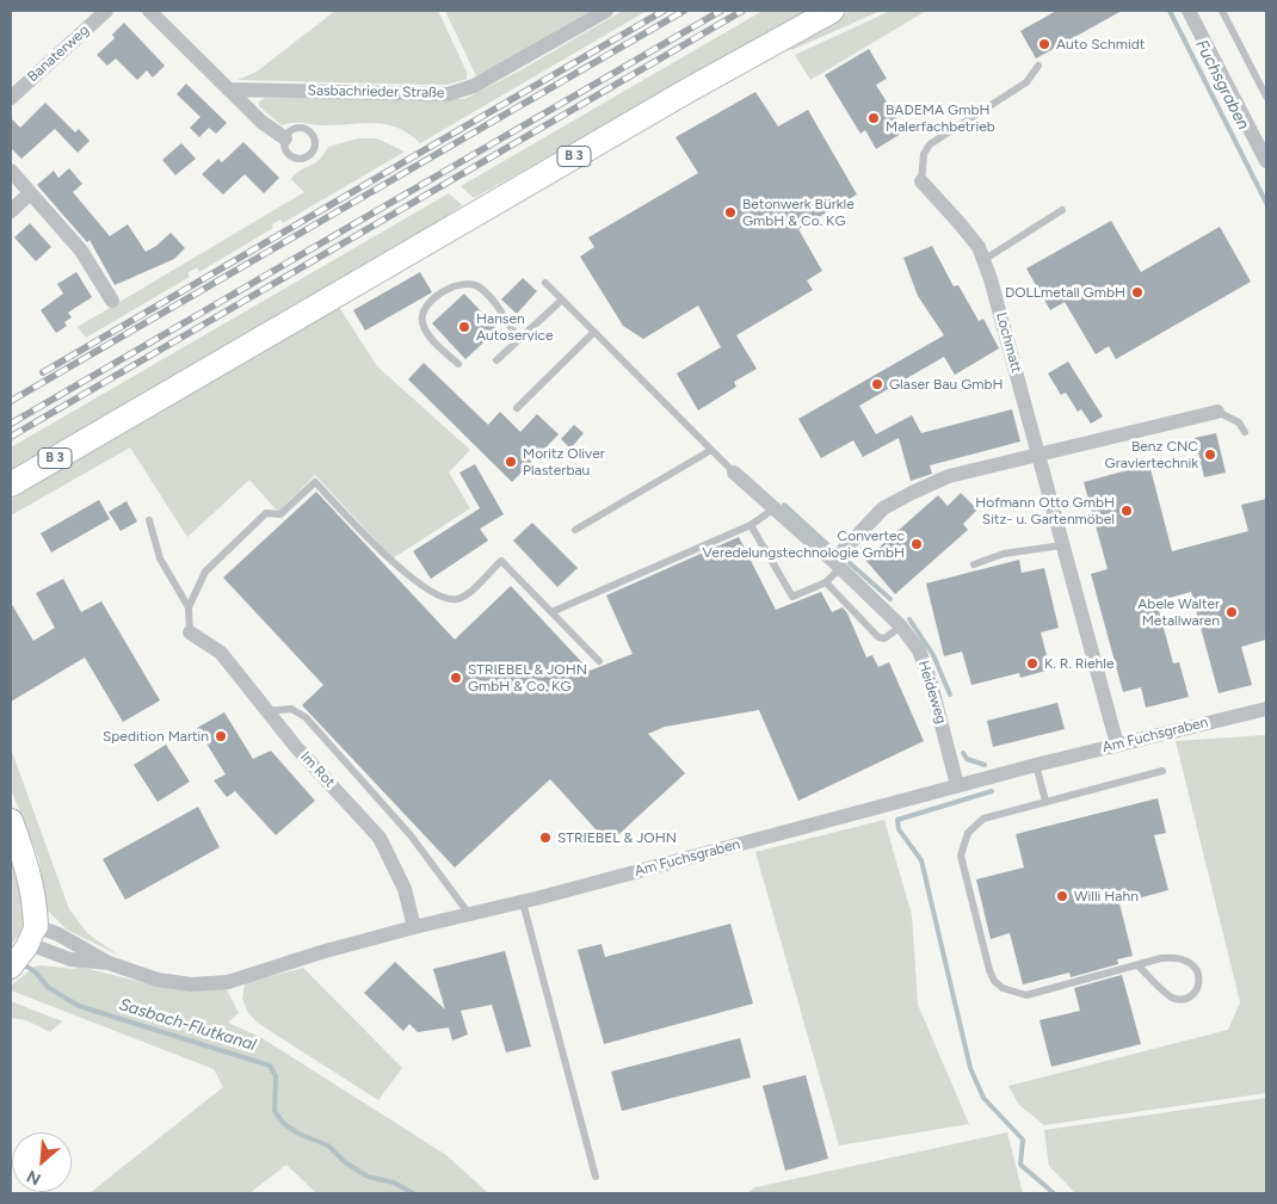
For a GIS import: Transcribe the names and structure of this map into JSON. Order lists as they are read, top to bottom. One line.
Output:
{"streets":{"main road":["B 3"],"street":["Banaterweg","Sasbachrieder Straße","Lochmatt","Heideweg","Am Fuchsgraben","Im Rot"]},"crossings":[["Lochmatt","Am Fuchsgraben"],["Heideweg","Am Fuchsgraben"],["Am Fuchsgraben","Im Rot"]],"water":["Fuchsgraben","Sasbach-Flutkanal"],"places":["Auto Schmidt","BADEMA GmbH Malerfachbetrieb","Betonwerk Bürkle GmbH & Co. KG","DOLLmetall GmbH","Hansen Autoservice","Glaser Bau GmbH","Benz CNC Graviertechnik","Moritz Oliver Plasterbau","Hofmann Otto GmbH Sitz- u. Gartenmöbel","Convertec Veredelungstechnologie GmbH","Abele Walter Metallwaren","K. R. Riehle","STRIEBEL & JOHN GmbH & Co. KG","Spedition Martin","STRIEBEL & JOHN","Willi Hahn"],"north":"bottom left"}
